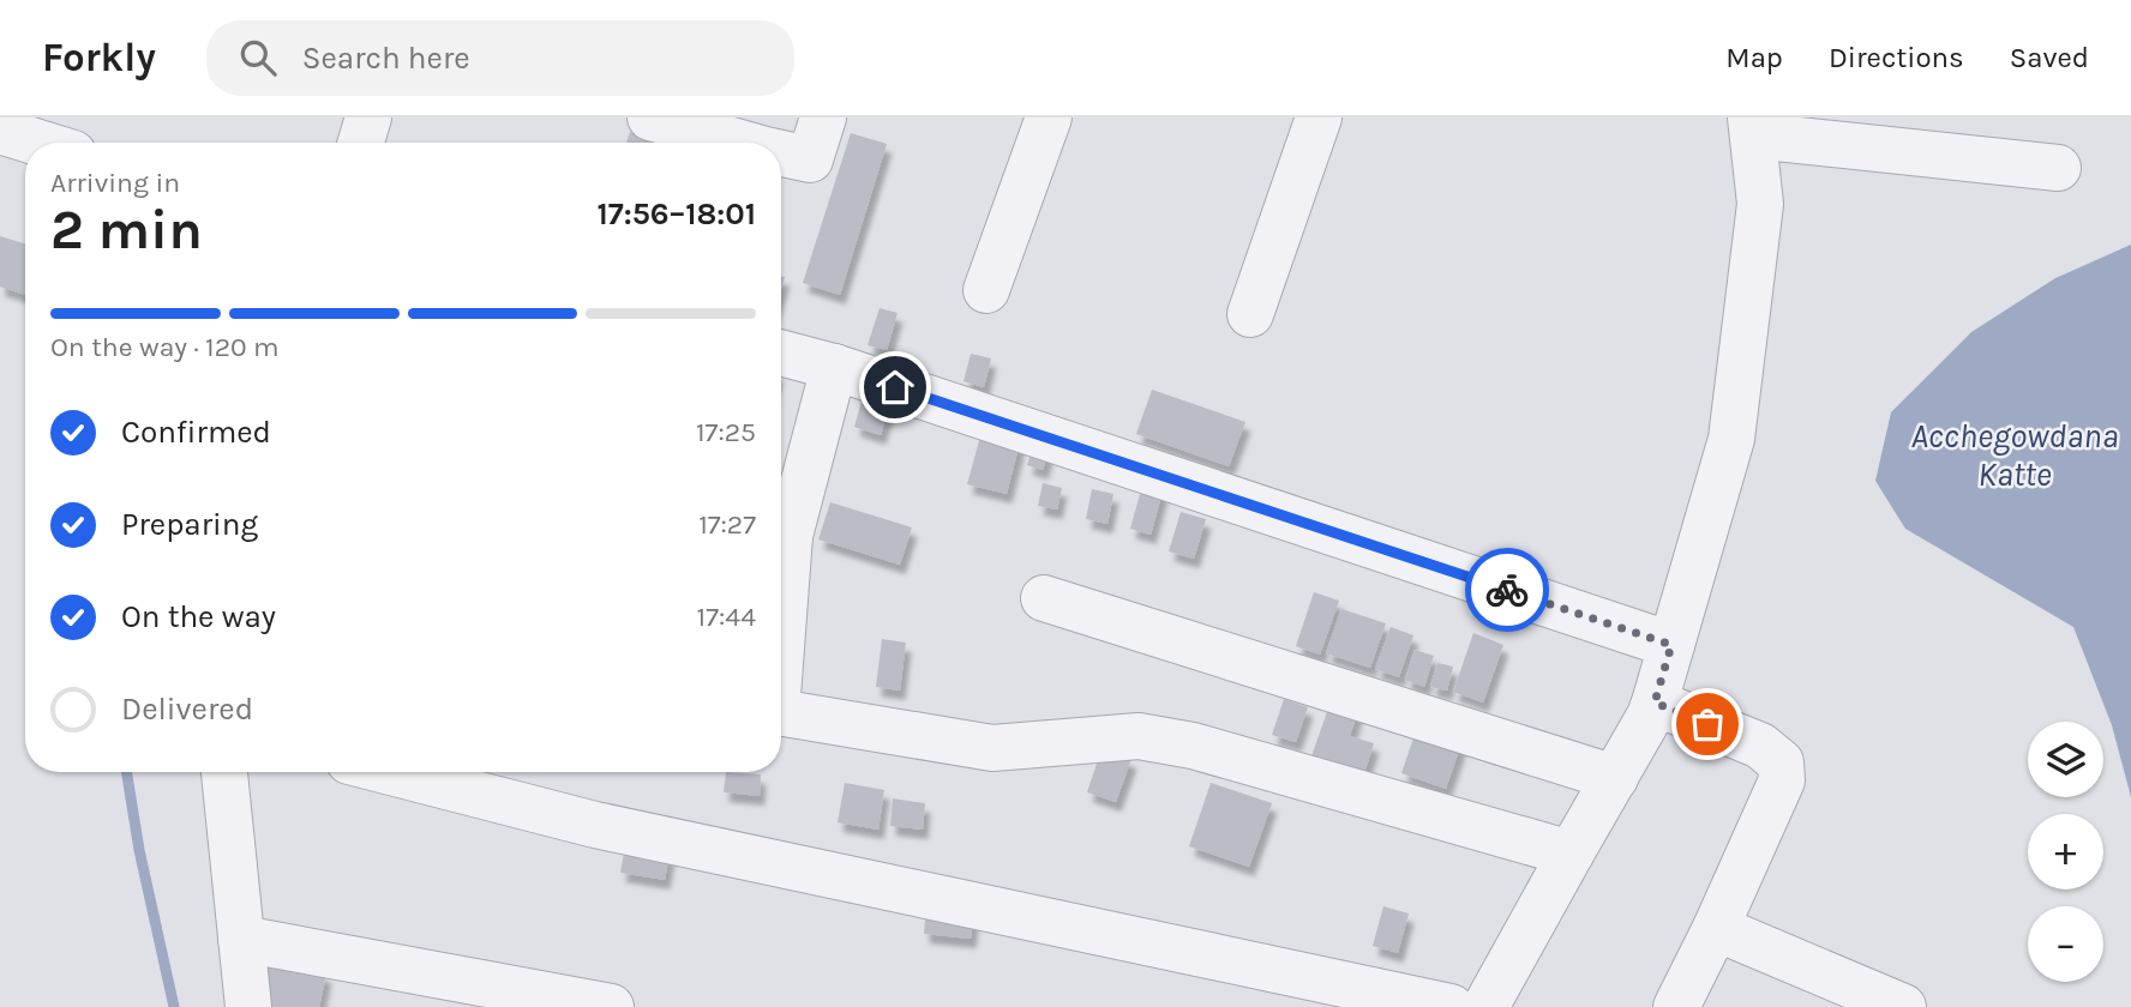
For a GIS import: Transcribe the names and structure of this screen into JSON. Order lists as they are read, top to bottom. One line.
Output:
{"water":["Acchegowdana Katte"],"page":{"header":"Forkly","search":"Search here","nav":["Map","Directions","Saved"],"heading":["2 min","Arriving in","17:56–18:01"],"bar":"On the way · 120 m","list":[["Confirmed","17:25"],["Preparing","17:27"],["On the way","17:44"],"Delivered"],"map_buttons":["+","−"]}}
